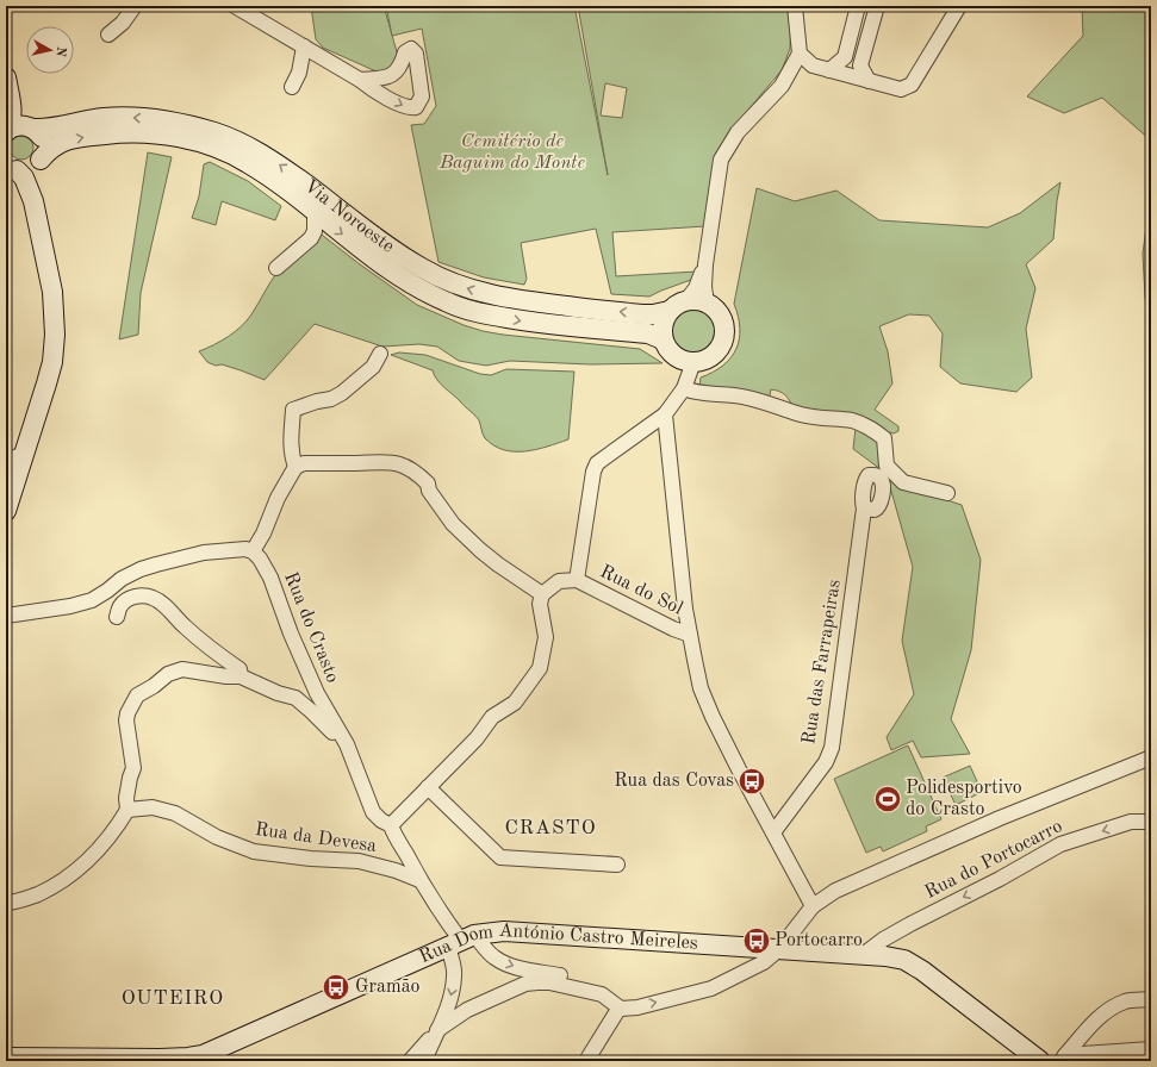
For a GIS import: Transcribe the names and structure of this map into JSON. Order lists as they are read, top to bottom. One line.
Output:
{"streets":{"main road":["Via Noroeste","Rua Dom António Castro Meireles"],"street":["Rua do Sol","Rua do Crasto","Rua das Farrapeiras","Rua da Devesa","Rua do Portocarro"]},"crossings":[["Rua do Crasto","Rua da Devesa"],["Rua do Crasto","Rua Dom António Castro Meireles"],["Rua do Portocarro","Rua Dom António Castro Meireles"]],"districts":["CRASTO","OUTEIRO"],"parks":["Cemitério de Baguim do Monte"],"places":{"bus stop":["Rua das Covas","Portocarro","Gramão"],"sports":["Polidesportivo do Crasto"]},"north":"right"}
